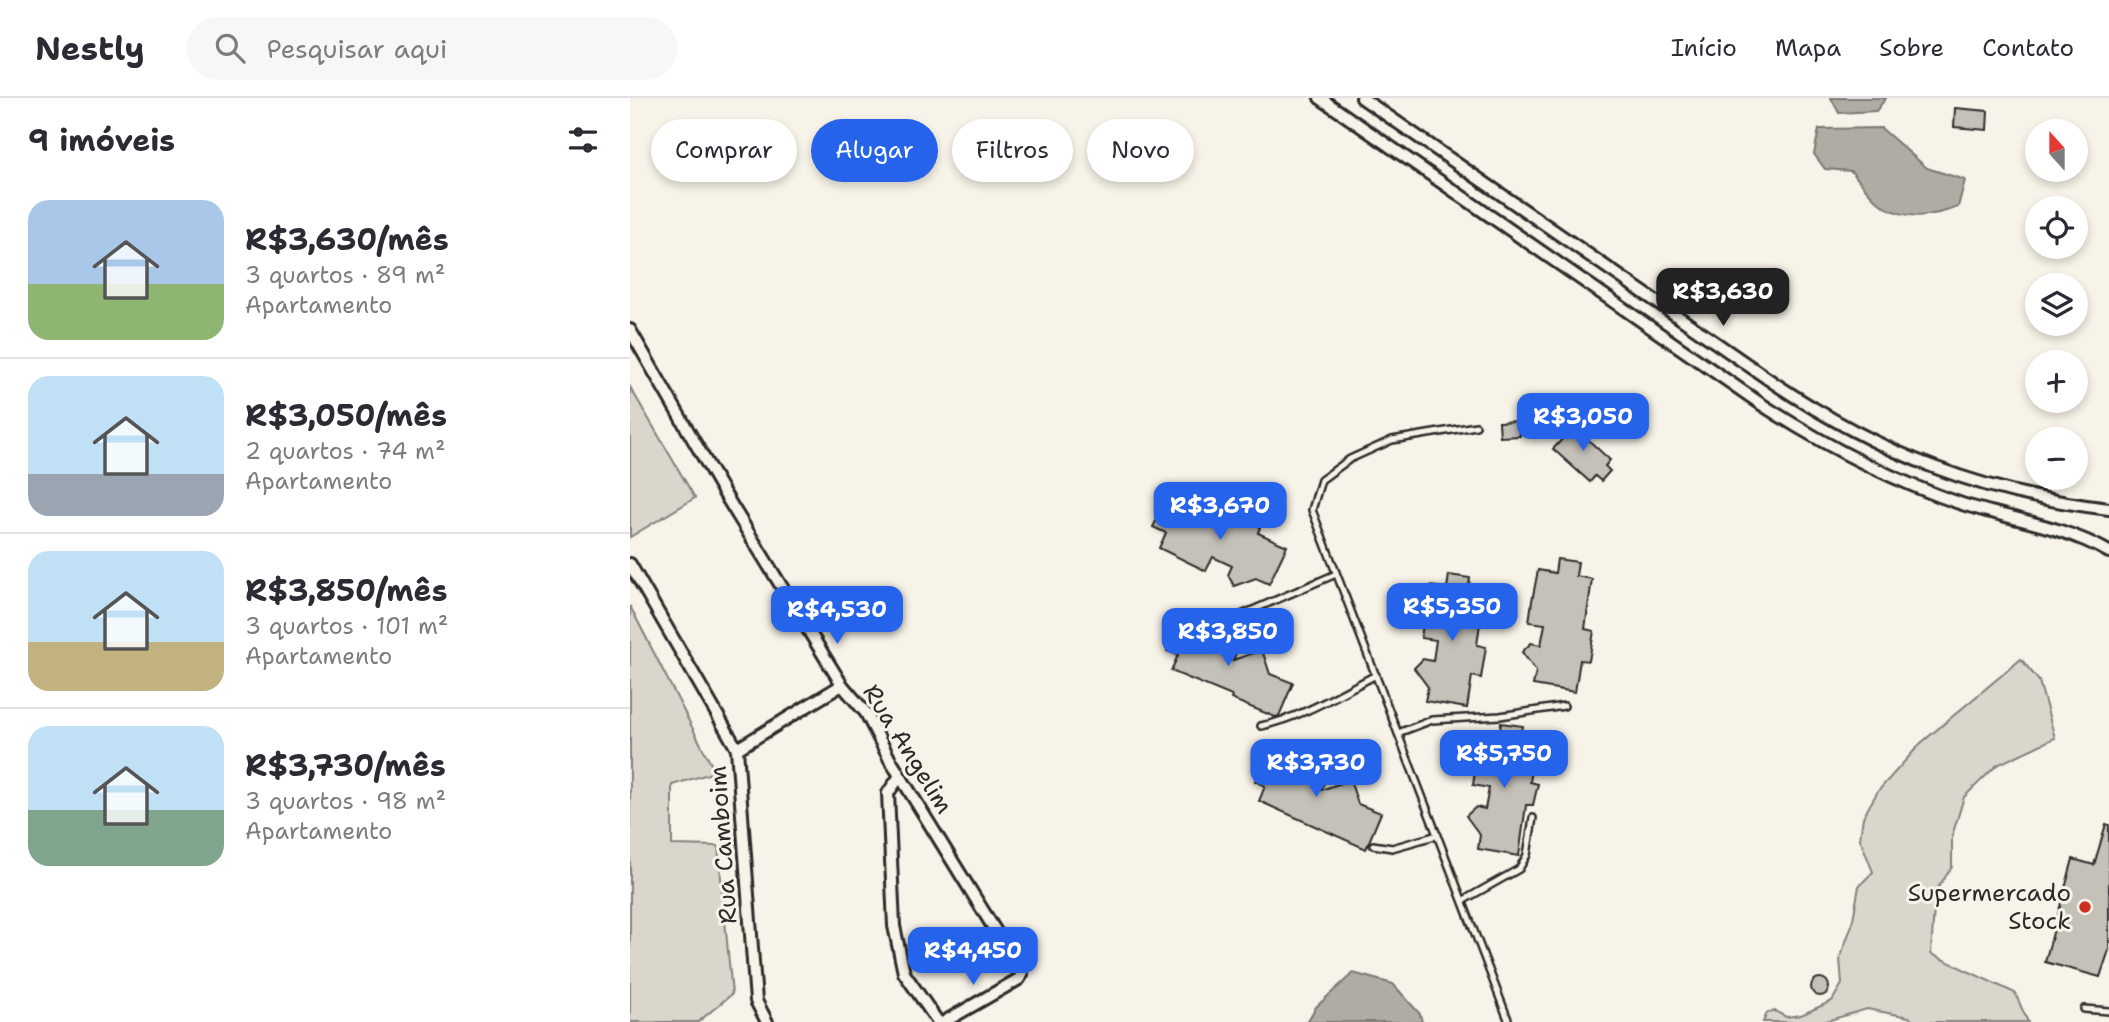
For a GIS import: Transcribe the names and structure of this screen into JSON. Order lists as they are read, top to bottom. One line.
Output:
{"streets":{"street":["Rua Angelim","Rua Camboim"]},"places":["Supermercado Stock"],"north":"top","page":{"header":"Nestly","search":"Pesquisar aqui","nav":["Início","Mapa","Sobre","Contato"],"heading":"9 imóveis","map_buttons":["+","−"],"chip":["Comprar","Alugar","Filtros","Novo"],"list":[{"name":"R$3,630/mês","note":"3 quartos · 89 m² · Apartamento"},{"name":"R$3,050/mês","note":"2 quartos · 74 m² · Apartamento"},{"name":"R$3,850/mês","note":"3 quartos · 101 m² · Apartamento"},{"name":"R$3,730/mês","note":"3 quartos · 98 m² · Apartamento"}],"price":["R$3,630","R$3,050","R$3,670","R$5,350","R$4,530","R$3,850","R$5,750","R$3,730","R$4,450"]}}
